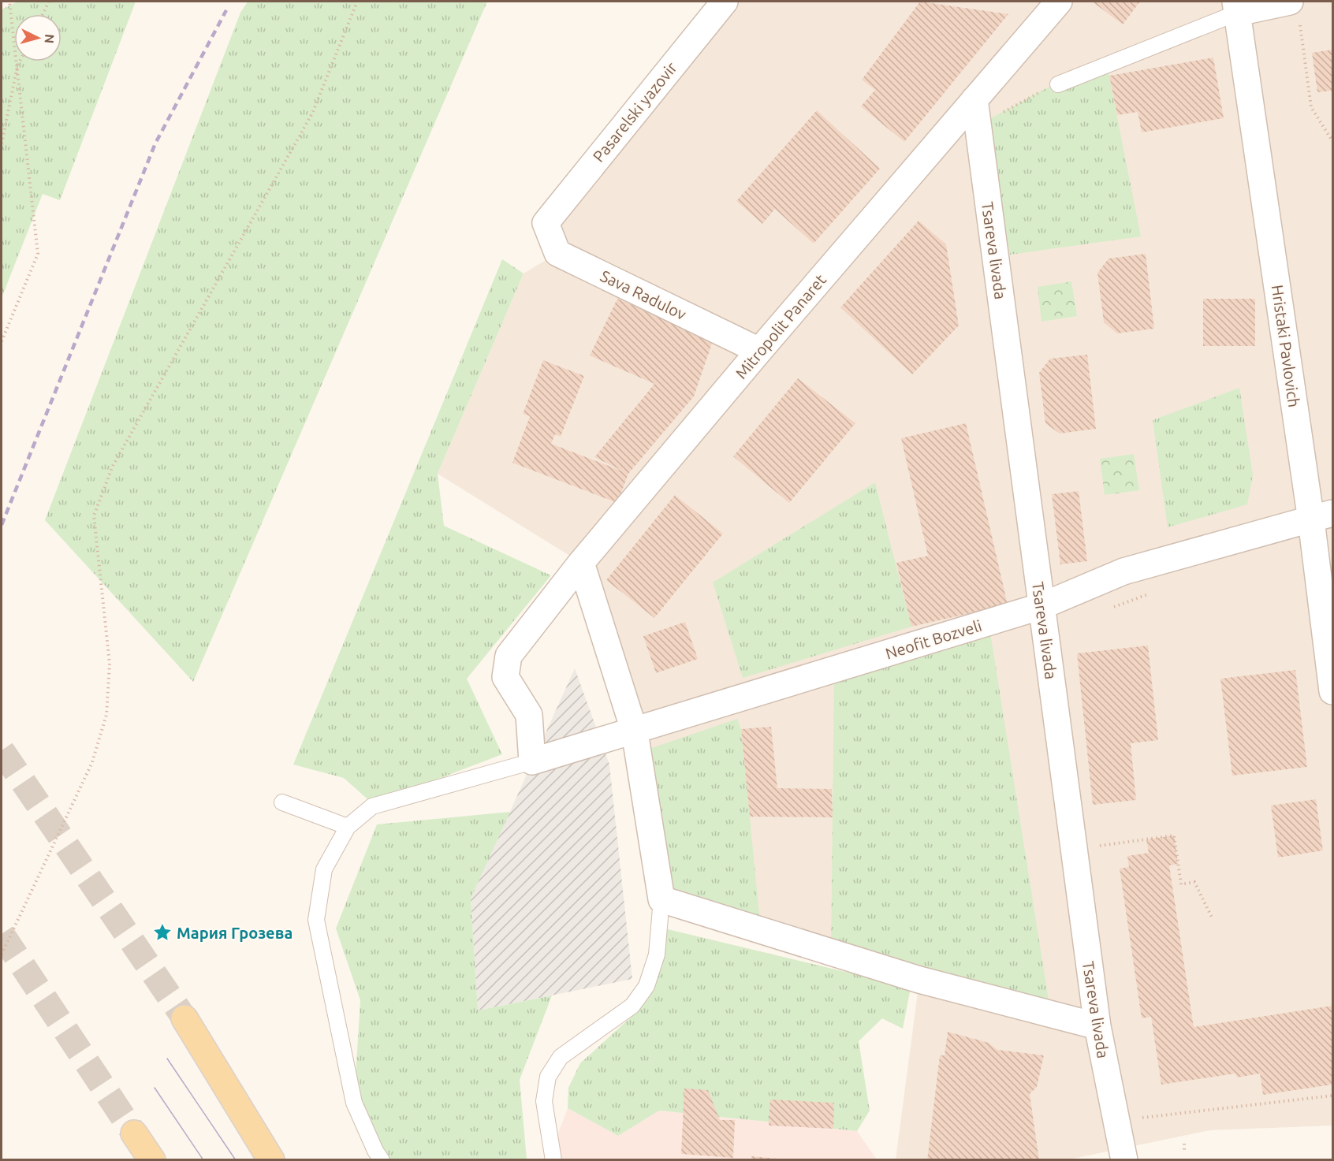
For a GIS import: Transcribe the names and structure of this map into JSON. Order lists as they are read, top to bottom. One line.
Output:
{"streets":{"street":["Pasarelski yazovir","Tsareva livada","Sava Radulov","Mitropolit Panaret","Hristaki Pavlovich","Neofit Bozveli"]},"crossings":[["Pasarelski yazovir","Sava Radulov"],["Tsareva livada","Mitropolit Panaret"],["Tsareva livada","Neofit Bozveli"],["Sava Radulov","Mitropolit Panaret"],["Mitropolit Panaret","Neofit Bozveli"],["Hristaki Pavlovich","Neofit Bozveli"]],"places":{"place":["Мария Грозева"]},"north":"right"}
